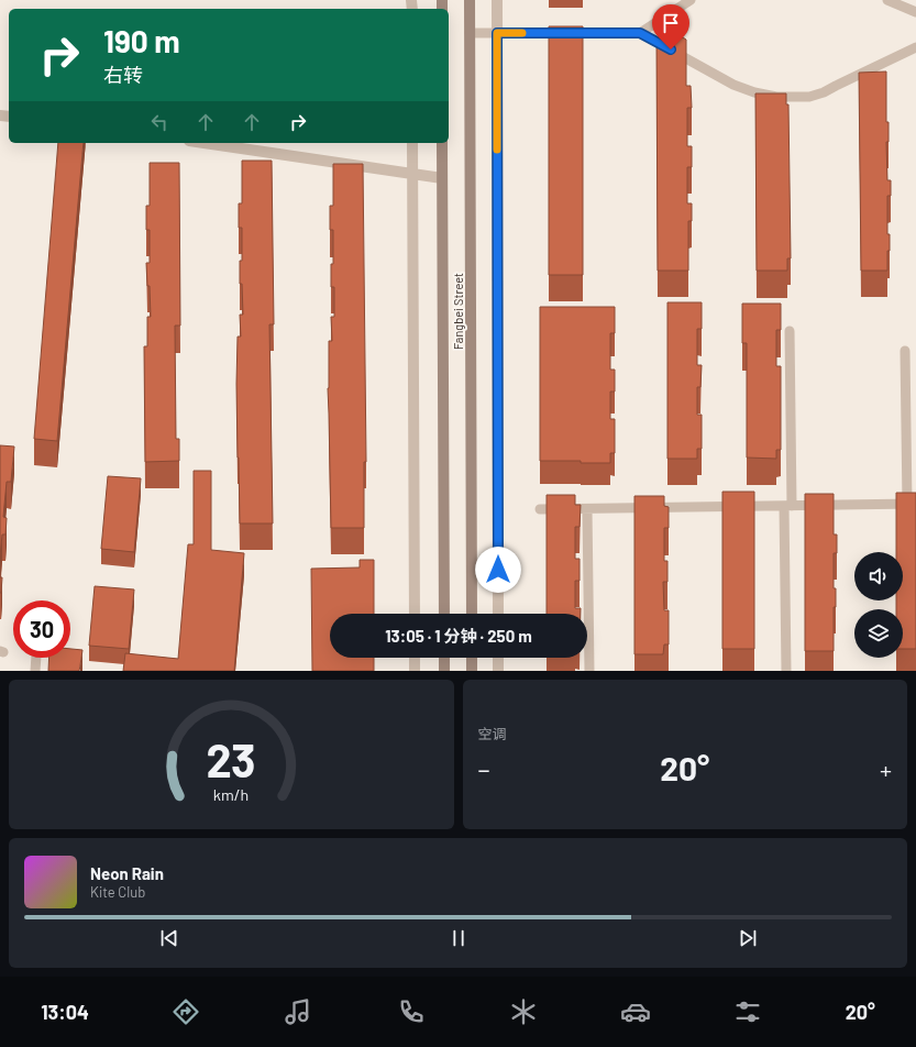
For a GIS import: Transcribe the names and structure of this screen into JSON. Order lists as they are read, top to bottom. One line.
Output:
{"streets":{"main road":["Fangbei Street"]},"page":{"turn":["190 m","右转"],"limit":"30","trip":"13:05 · 1 分钟 · 250 m","tile":"空调","heat":["−","20°","+"],"song":["Neon Rain","Kite Club"],"tabs":["13:04","20°"],"gauge":["23","km/h"]}}
